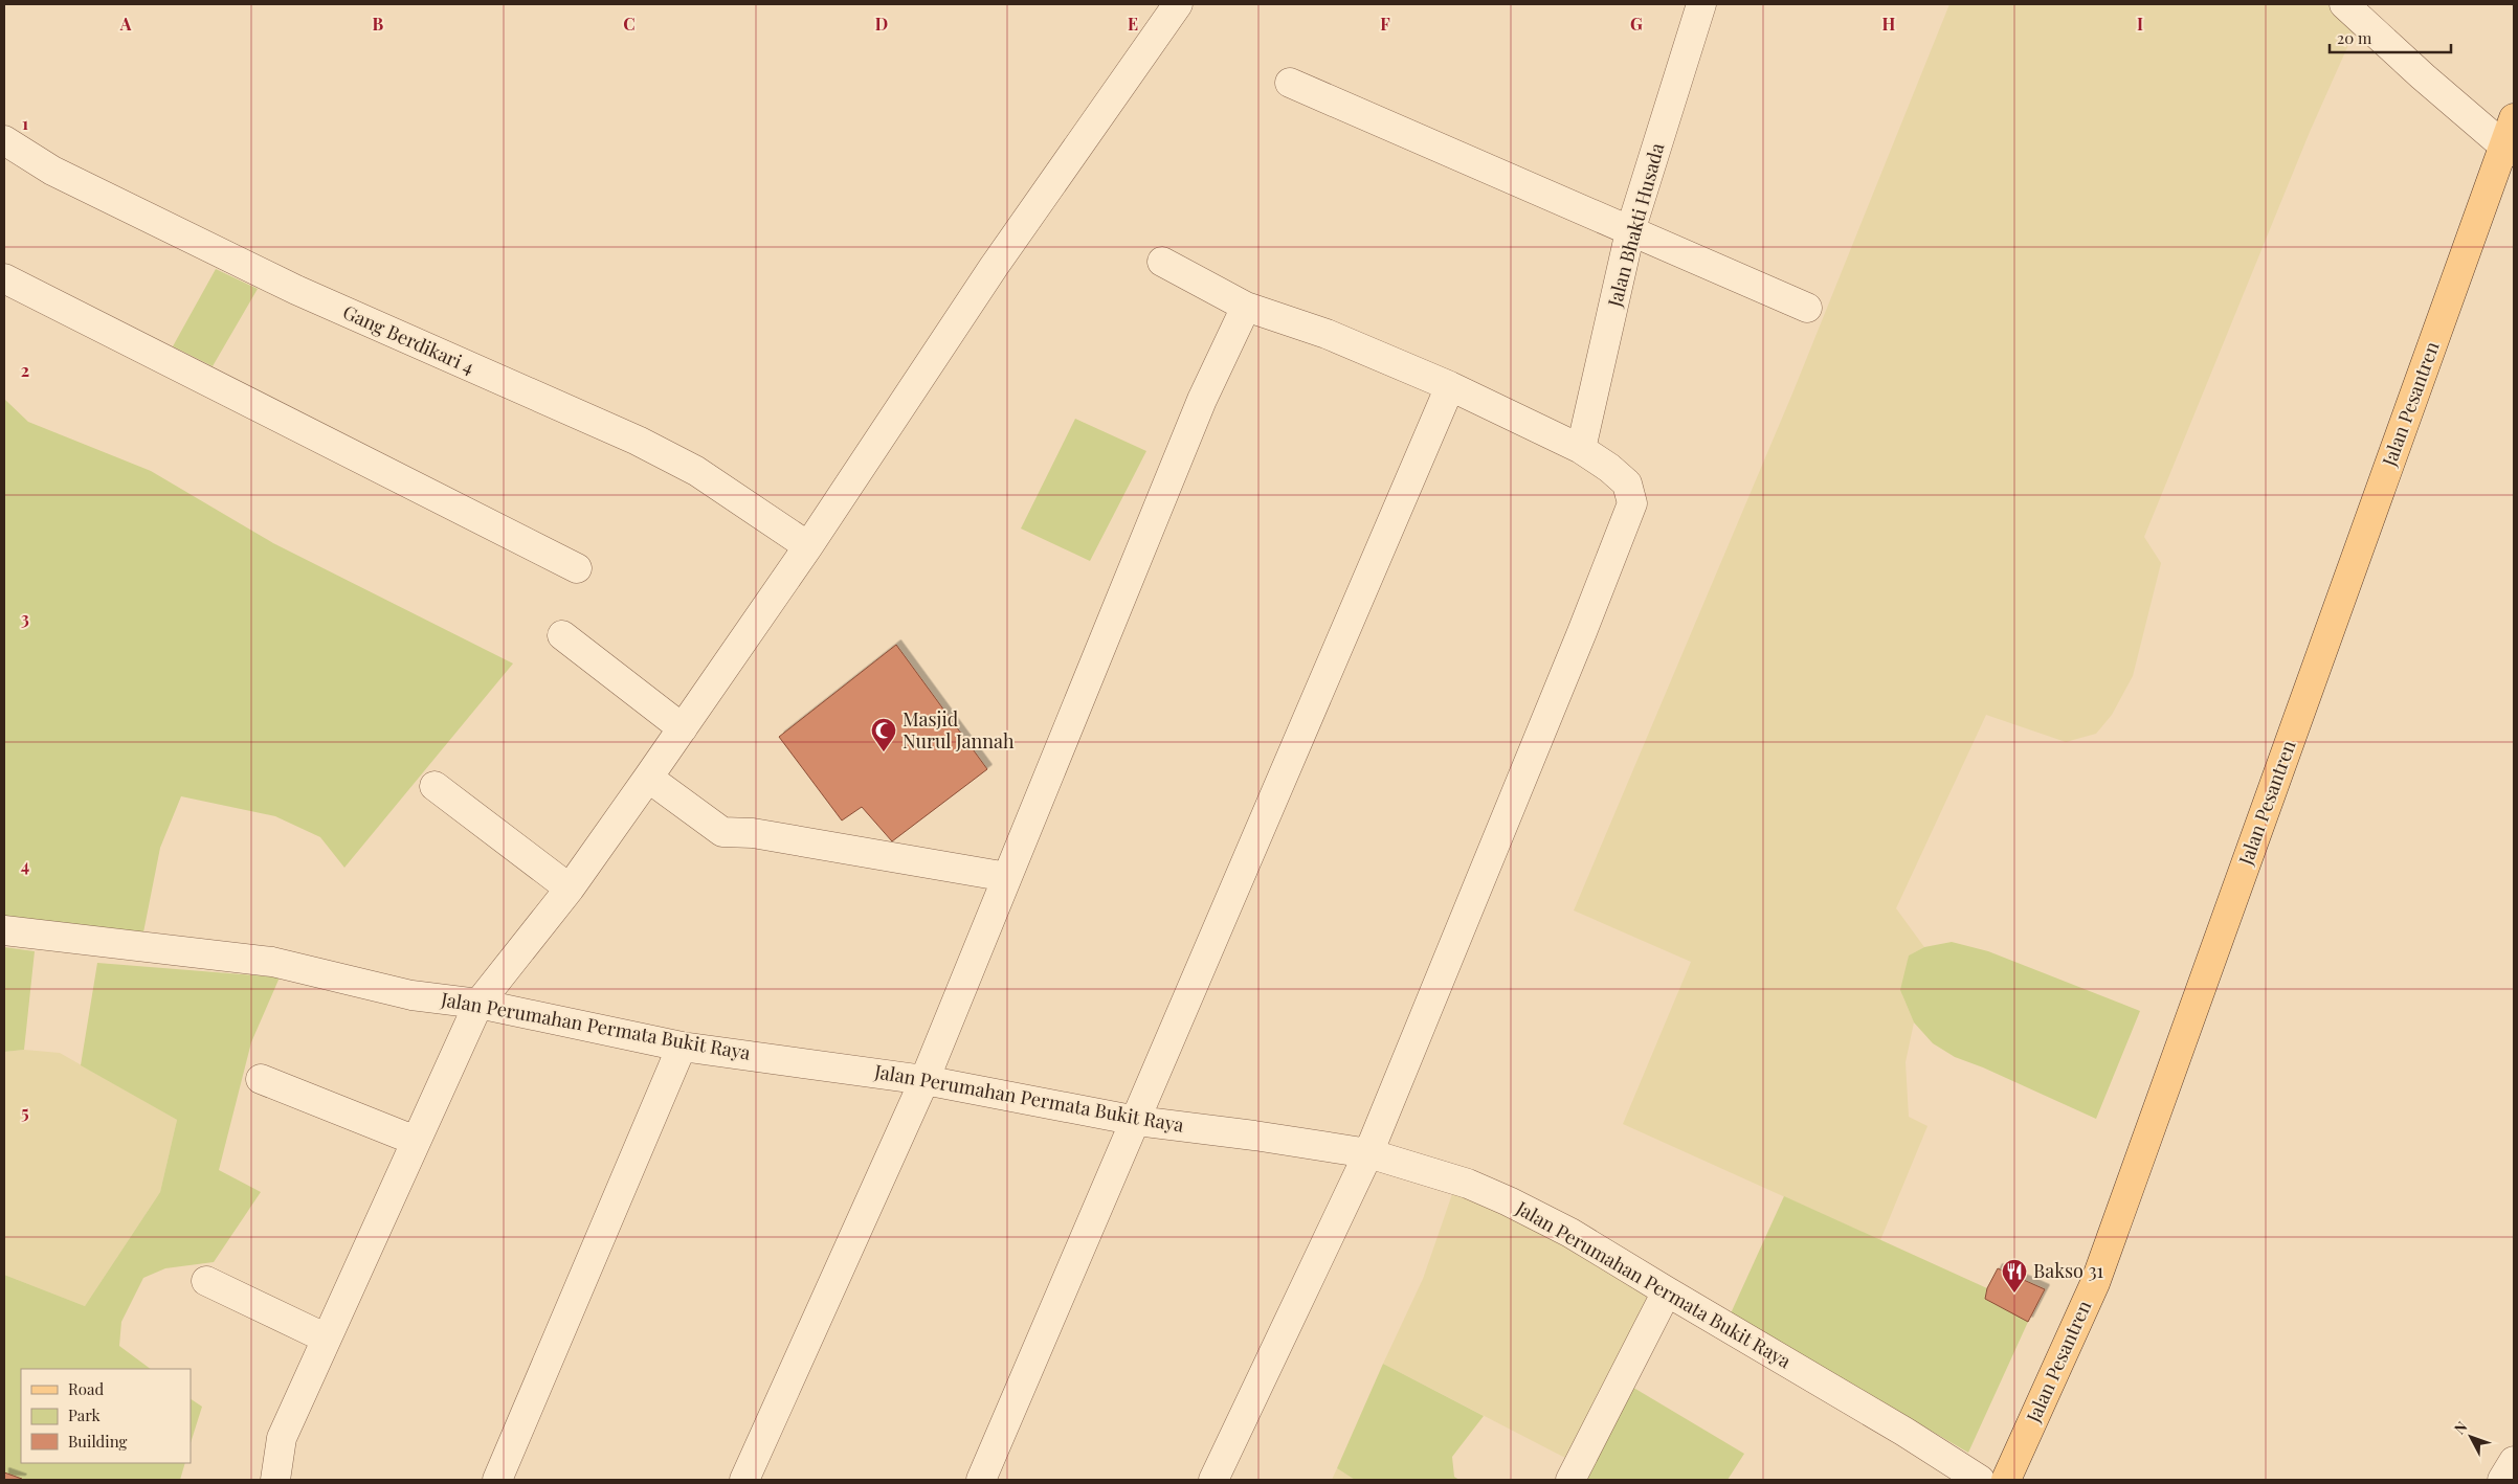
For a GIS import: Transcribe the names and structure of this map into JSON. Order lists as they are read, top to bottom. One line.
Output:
{"streets":{"main road":["Jalan Pesantren"],"street":["Jalan Bhakti Husada","Gang Berdikari 4","Jalan Perumahan Permata Bukit Raya"]},"places":{"mosque":["Masjid Nurul Jannah"],"restaurant":["Bakso 31"]},"legend":["Road","Park","Building"],"scale_bar":"20 m","north":"top left","grid":{"columns":["A","B","C","D","E","F","G","H","I"],"rows":["1","2","3","4","5"]}}
